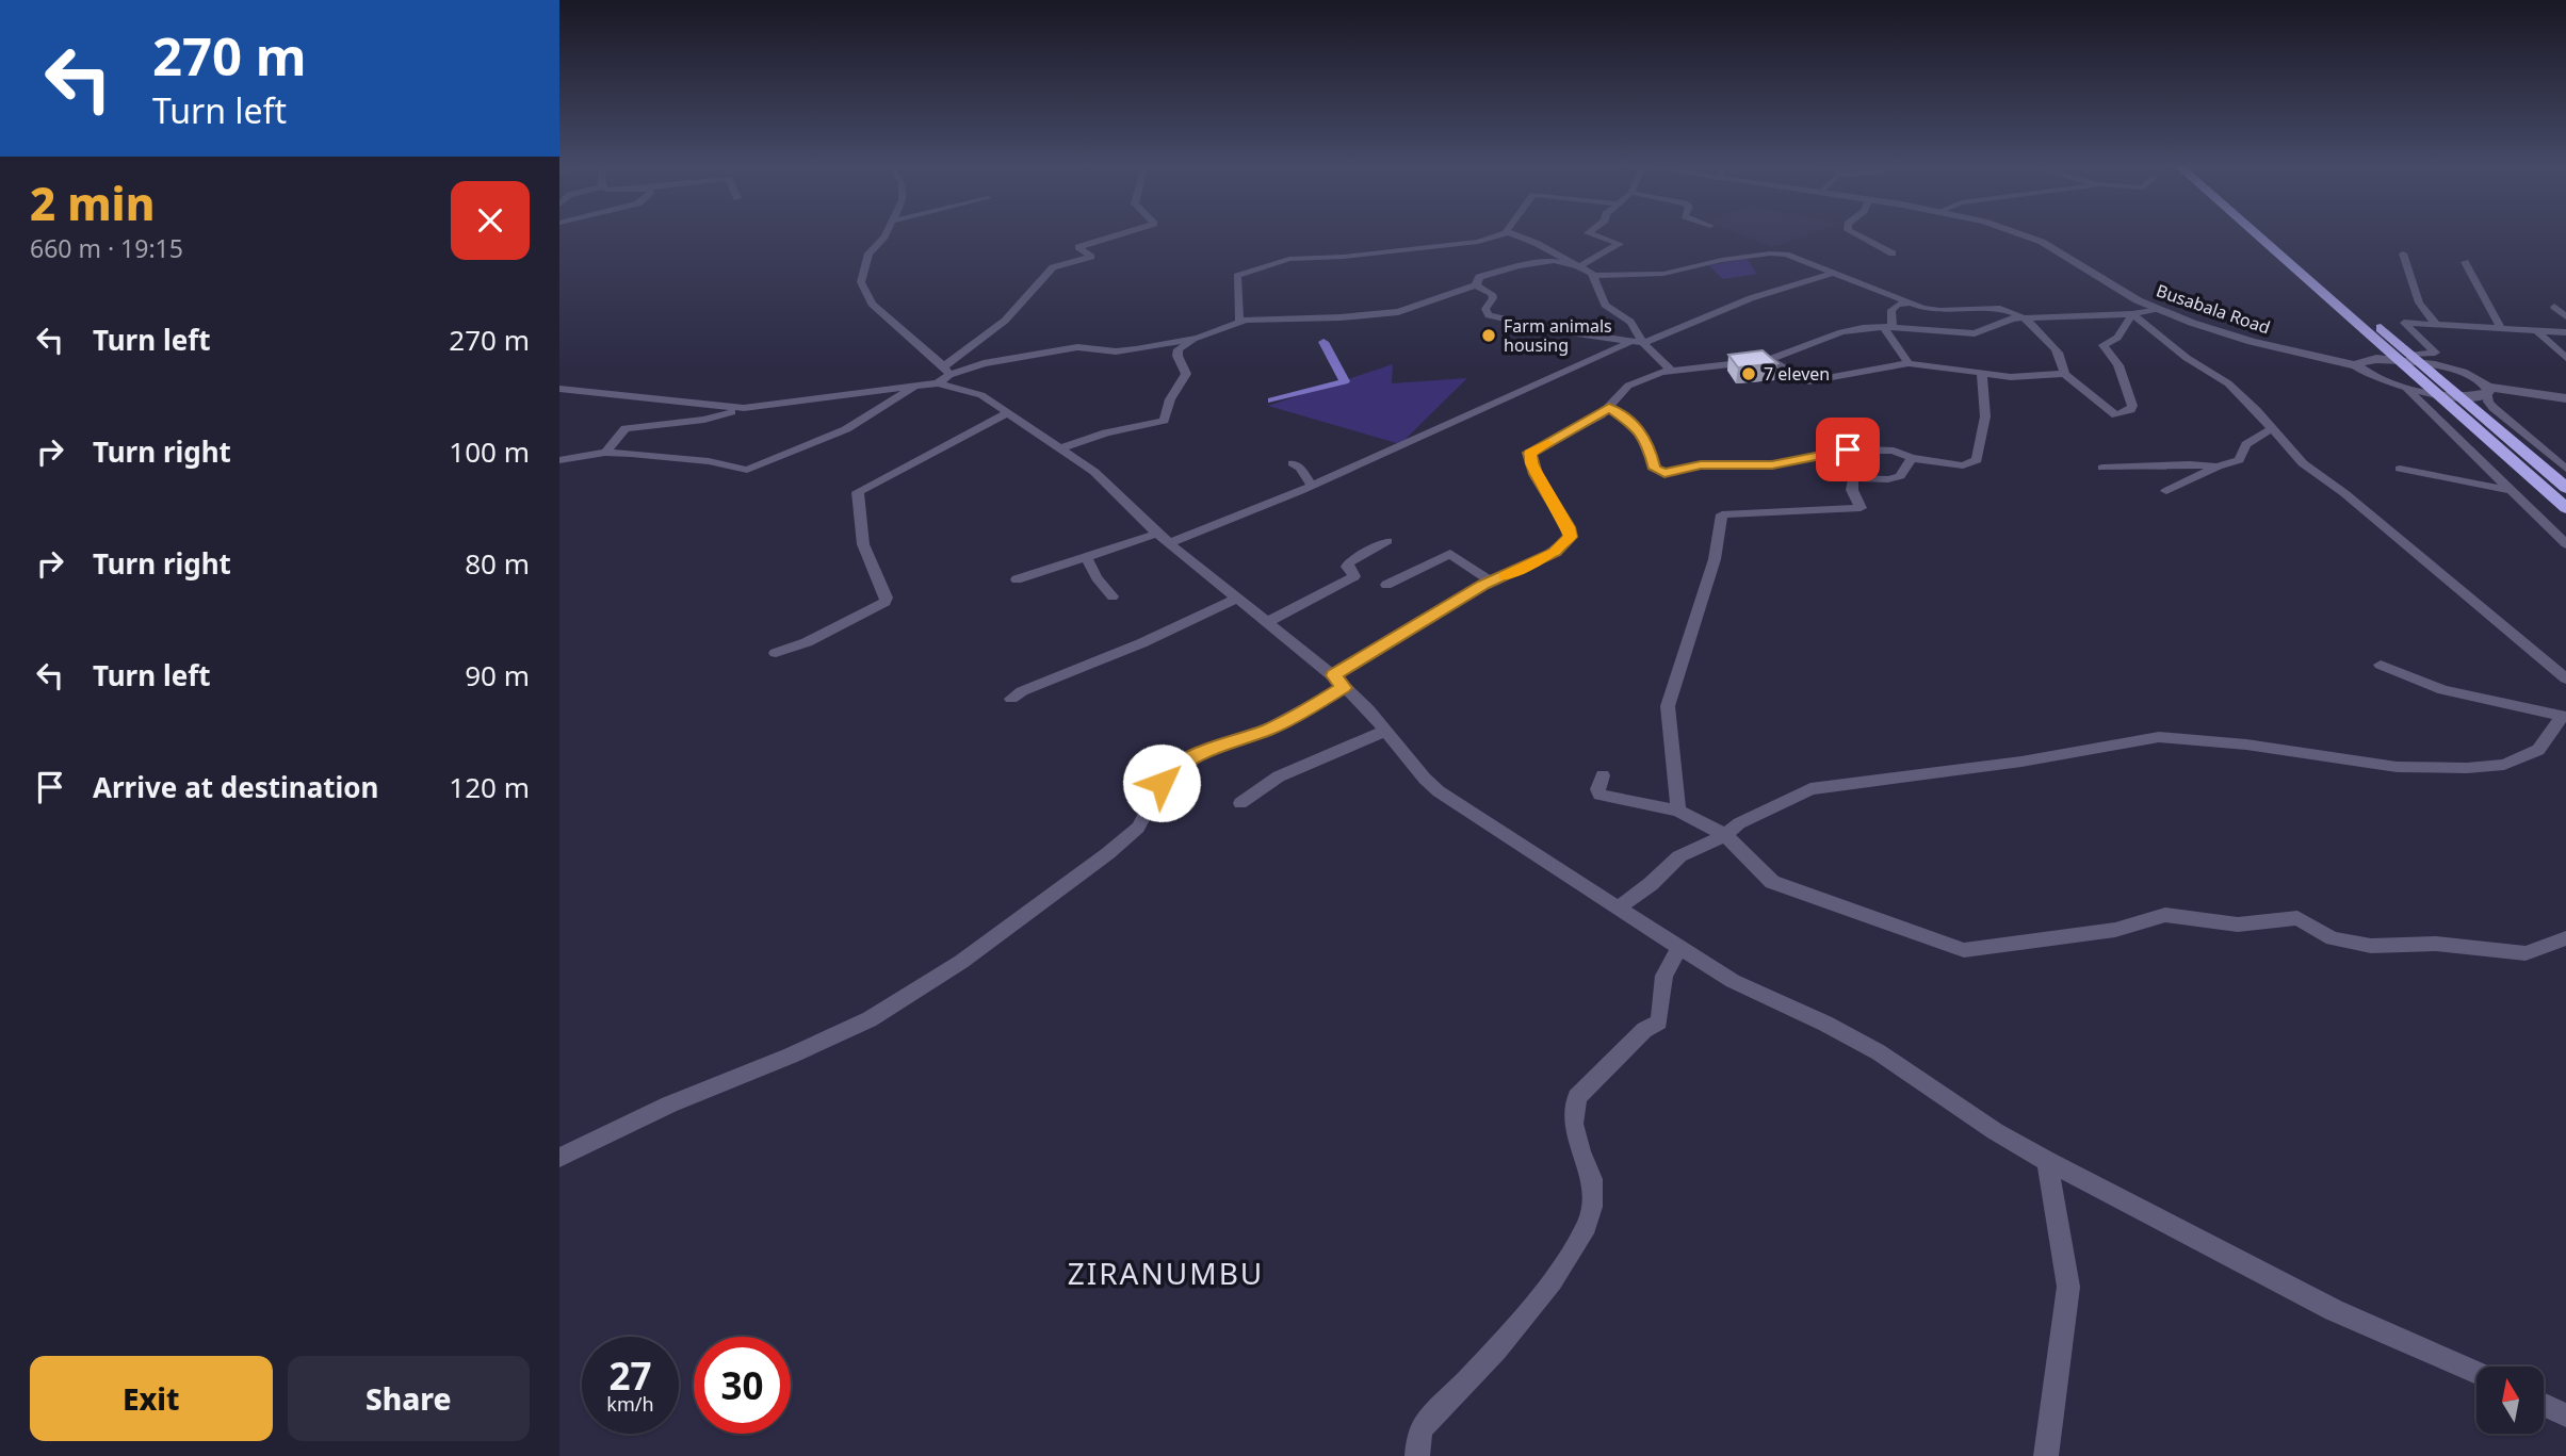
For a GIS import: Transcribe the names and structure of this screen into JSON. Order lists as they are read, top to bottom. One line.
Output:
{"streets":{"street":["Busabala Road"]},"districts":["ZIRANUMBU"],"places":["Farm animals housing","7 eleven"],"north":"top","page":{"turn":["270 m","Turn left"],"heading":["2 min","660 m · 19:15"],"list":[{"name":"Turn left","value":"270 m"},{"name":"Turn right","value":"100 m"},{"name":"Turn right","value":"80 m"},{"name":"Turn left","value":"90 m"},{"name":"Arrive at destination","value":"120 m"}],"speed":"27 km/h","limit":"30","buttons":["Exit","Share"]}}
